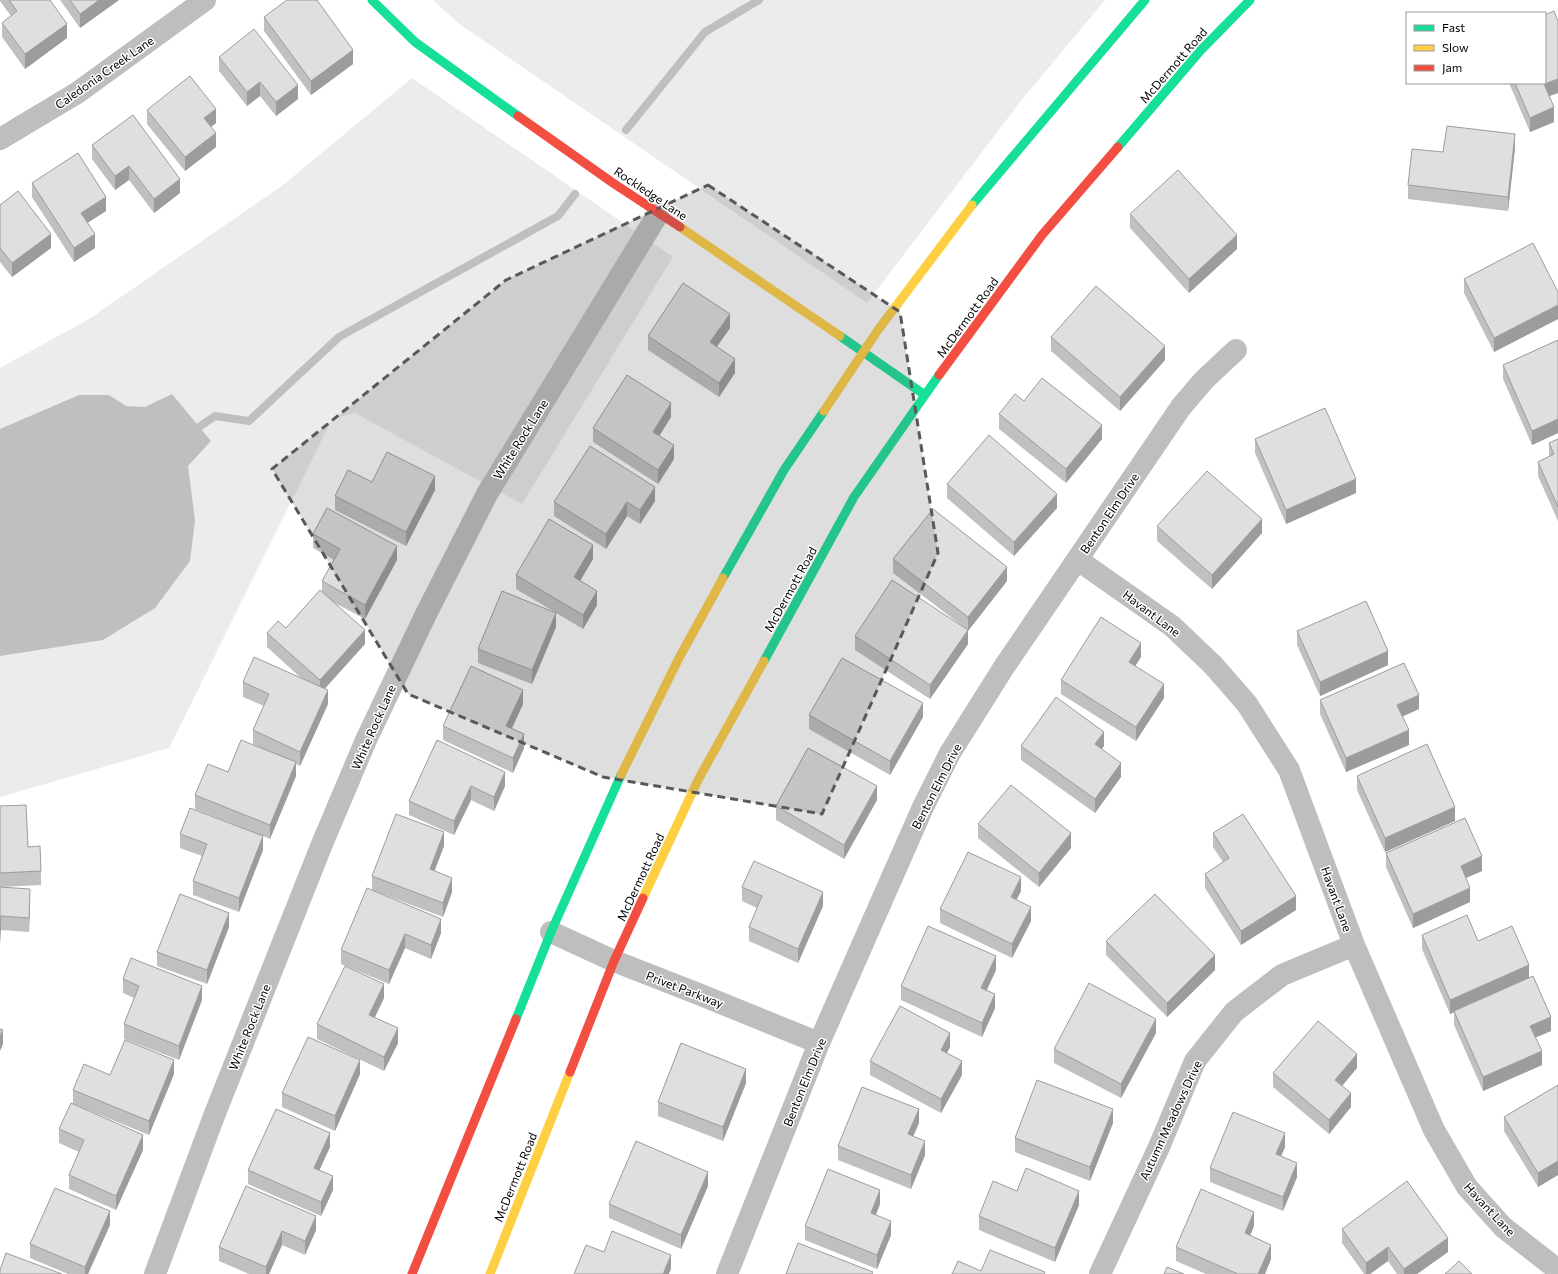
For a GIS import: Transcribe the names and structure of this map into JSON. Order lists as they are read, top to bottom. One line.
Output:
{"streets":{"main road":["McDermott Road","Rockledge Lane"],"street":["Caledonia Creek Lane","White Rock Lane","Benton Elm Drive","Havant Lane","Privet Parkway","Autumn Meadows Drive"]},"crossings":[["McDermott Road","Rockledge Lane"],["McDermott Road","Privet Parkway"],["Rockledge Lane","White Rock Lane"],["Benton Elm Drive","Havant Lane"],["Benton Elm Drive","Privet Parkway"],["Havant Lane","Autumn Meadows Drive"]],"legend":["Fast","Slow","Jam"]}
